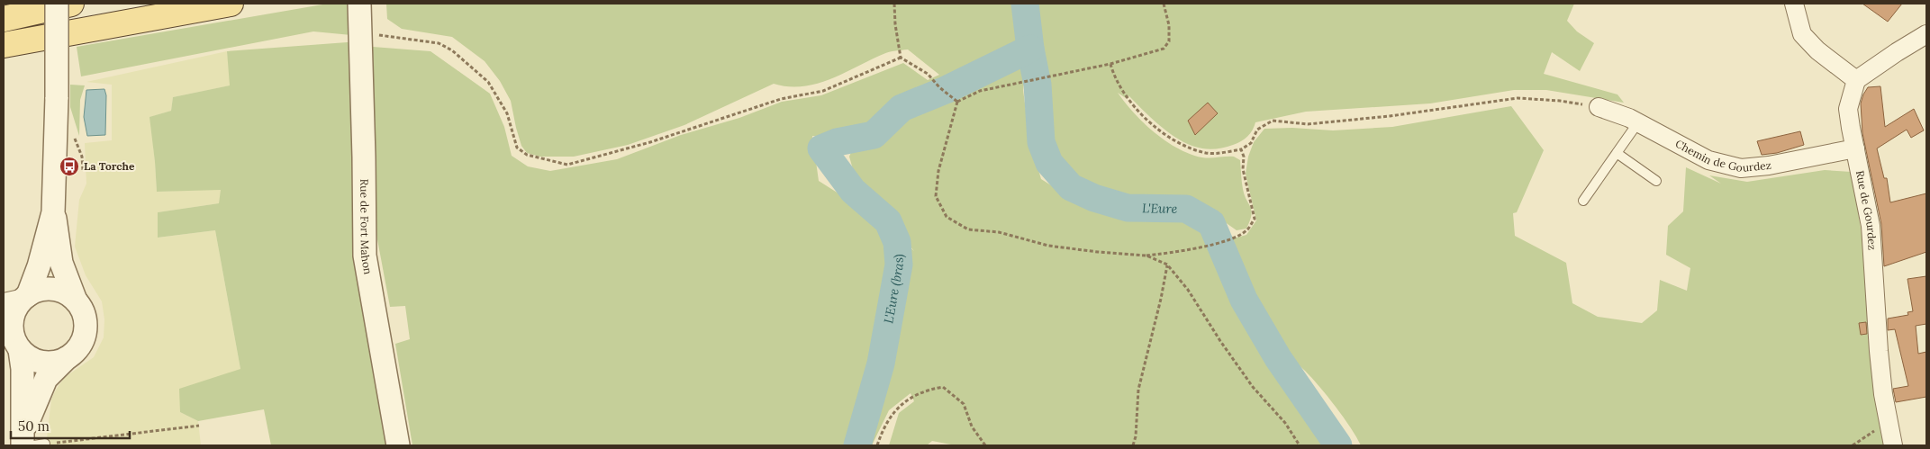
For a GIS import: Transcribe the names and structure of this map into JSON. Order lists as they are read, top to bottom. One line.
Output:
{"streets":{"street":["Chemin de Gourdez","Rue de Gourdez","Rue de Fort Mahon"]},"crossings":[["Chemin de Gourdez","Rue de Gourdez"]],"water":["L'Eure","L'Eure (bras)"],"places":{"bus stop":["La Torche"]},"scale_bar":"50 m"}
